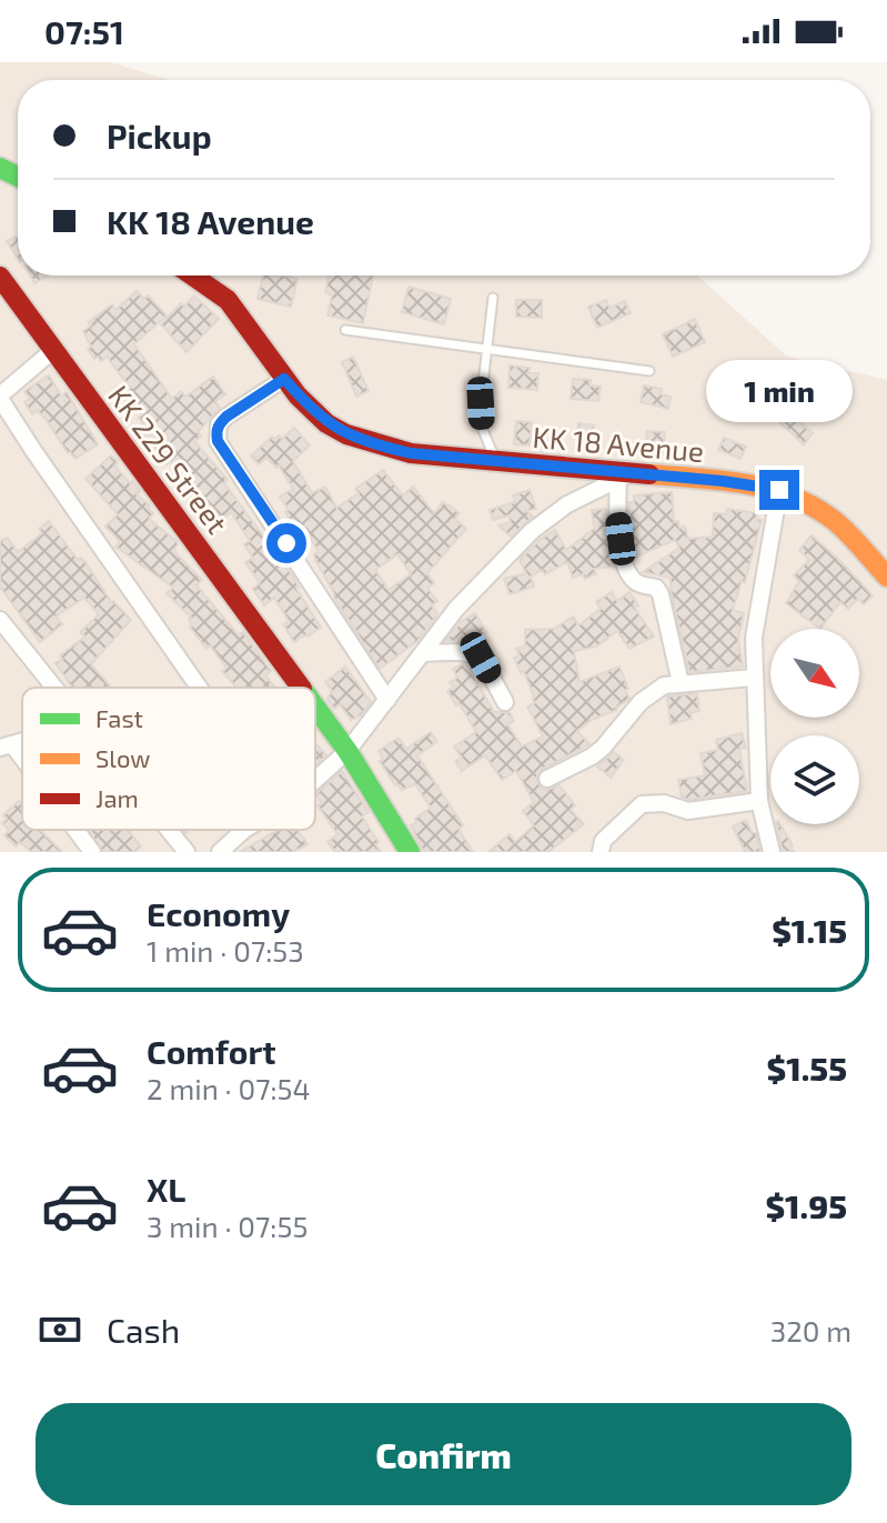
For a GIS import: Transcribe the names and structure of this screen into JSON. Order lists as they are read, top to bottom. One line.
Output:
{"streets":{"main road":["KK 18 Avenue","KK 229 Street"]},"legend":["Fast","Slow","Jam"],"north":"bottom right","page":{"status":"07:51","banner":["Pickup","KK 18 Avenue"],"bubble":"1 min","list":[{"name":"Economy","note":"1 min · 07:53","value":"$1.15"},{"name":"Comfort","note":"2 min · 07:54","value":"$1.55"},{"name":"XL","note":"3 min · 07:55","value":"$1.95"}],"pay":["Cash","320 m"],"buttons":"Confirm"}}
